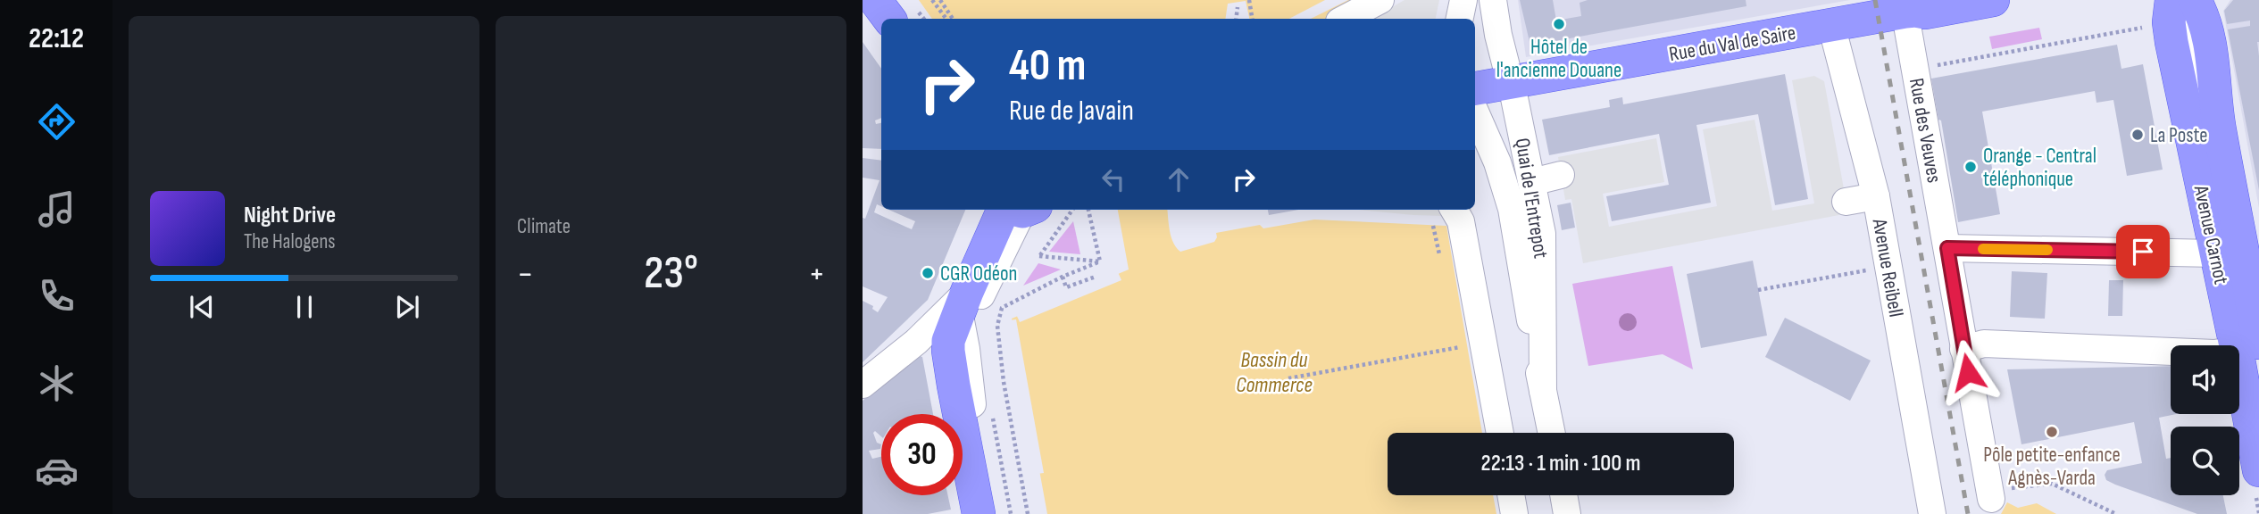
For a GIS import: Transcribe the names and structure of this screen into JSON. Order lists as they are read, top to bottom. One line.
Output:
{"streets":{"main road":["Rue du Val de Saire","Avenue Carnot"],"street":["Rue des Veuves","Quai de l'Entrepot","Avenue Reibell"]},"crossings":[["Rue du Val de Saire","Rue des Veuves"],["Rue du Val de Saire","Quai de l'Entrepot"],["Rue du Val de Saire","Avenue Reibell"]],"water":["Bassin du Commerce"],"places":["Hôtel de l'ancienne Douane","La Poste","Orange - Central téléphonique","CGR Odéon","Pôle petite-enfance Agnès-Varda"],"page":{"tabs":"22:12","tile":"Climate","turn":["40 m","Rue de Javain"],"song":["Night Drive","The Halogens"],"heat":["−","23°","+"],"limit":"30","trip":"22:13 · 1 min · 100 m"}}
